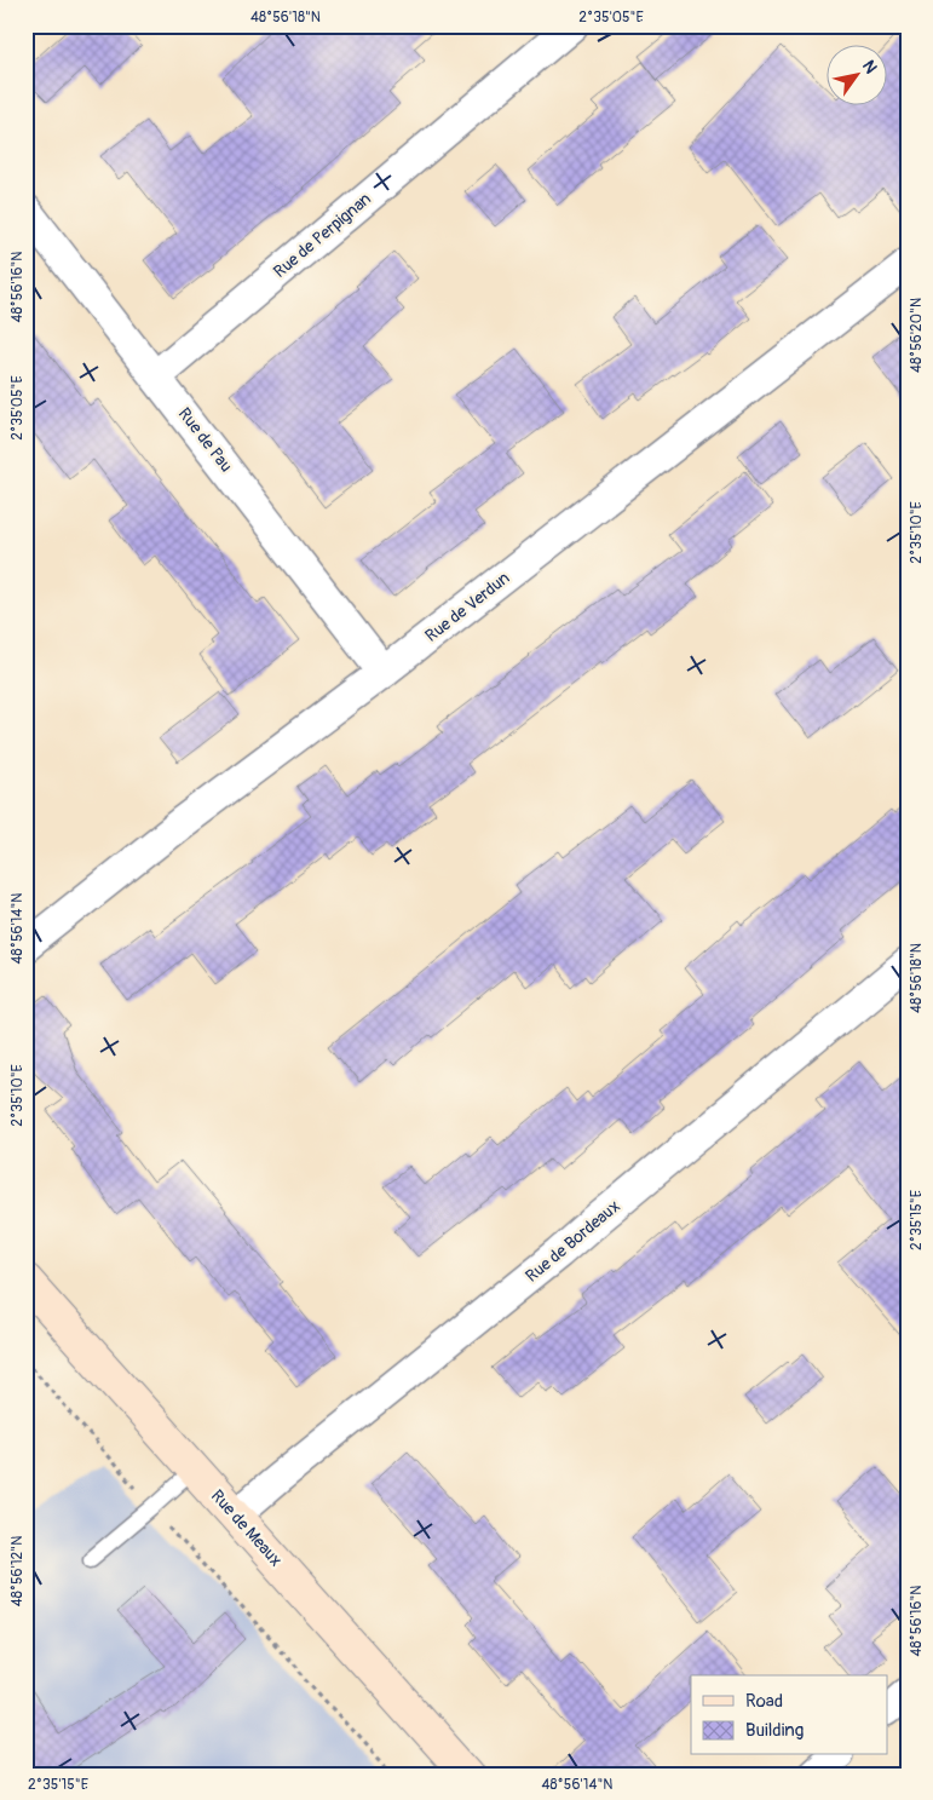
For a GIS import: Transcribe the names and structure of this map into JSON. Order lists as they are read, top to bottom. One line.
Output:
{"streets":{"main road":["Rue de Meaux"],"street":["Rue de Perpignan","Rue de Pau","Rue de Verdun","Rue de Bordeaux"]},"crossings":[["Rue de Perpignan","Rue de Pau"],["Rue de Pau","Rue de Verdun"],["Rue de Bordeaux","Rue de Meaux"]],"legend":["Road","Building"],"north":"top right","coordinates":["48°56'18\"N","2°35'05\"E","48°56'16\"N","48°56'20\"N","2°35'10\"E","48°56'14\"N","2°35'15\"E","48°56'12\"N"]}
